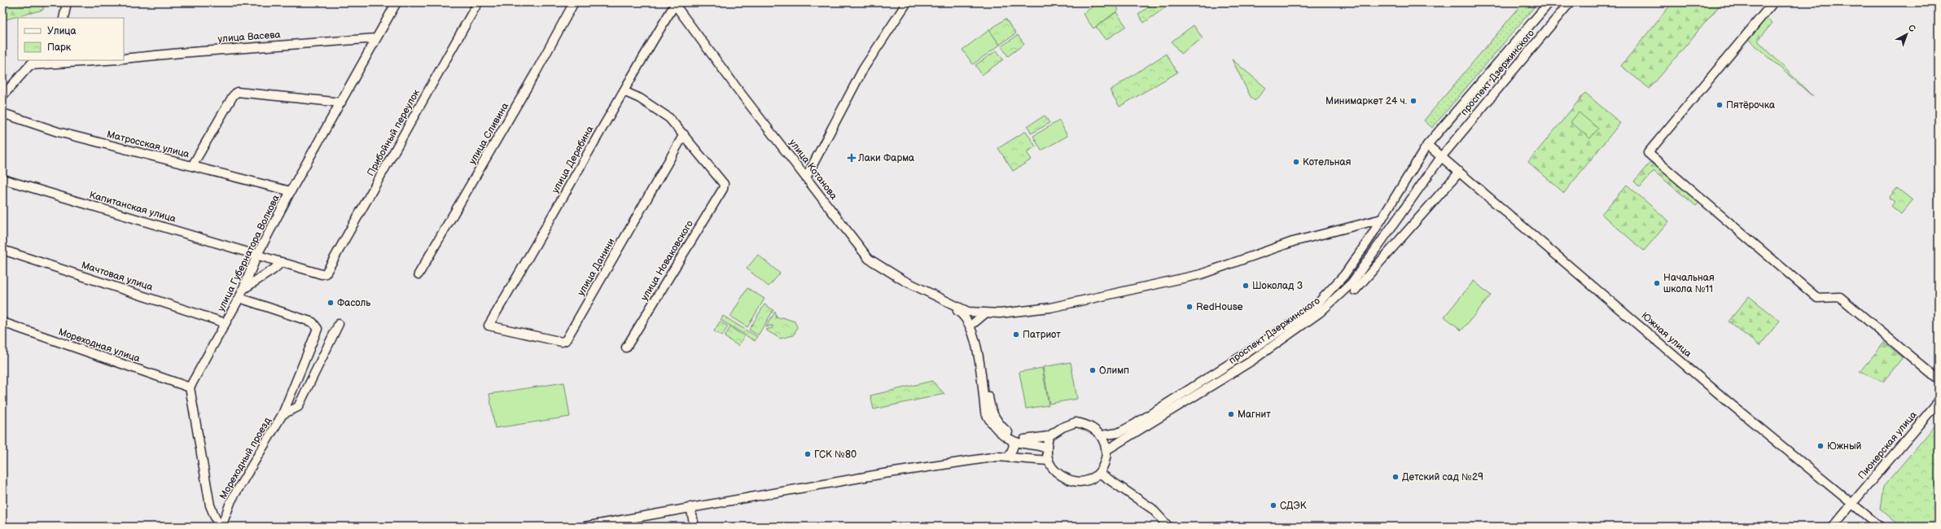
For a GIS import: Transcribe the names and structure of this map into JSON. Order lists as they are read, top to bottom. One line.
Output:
{"streets":{"street":["улица Васева","проспект Дзержинского","Прибойный переулок","улица Сливина","Матросская улица","улица Дерябина","улица Котанова","Капитанская улица","улица Губернатора Волкова","улица Новаковского","улица Данини","Мачтовая улица","Южная улица","Мореходная улица","Пионерская улица","Мореходный проезд"]},"crossings":[["улица Васева","улица Губернатора Волкова"],["проспект Дзержинского","Южная улица"],["Прибойный переулок","Капитанская улица"],["Матросская улица","улица Губернатора Волкова"],["улица Дерябина","улица Котанова"],["улица Дерябина","улица Данини"],["Капитанская улица","улица Губернатора Волкова"],["улица Губернатора Волкова","Мачтовая улица"],["улица Губернатора Волкова","Мореходная улица"],["улица Новаковского","улица Данини"],["Южная улица","Пионерская улица"]],"places":{"other":["Минимаркет 24 ч.","Пятёрочка","Котельная","Начальная школа №11","Шоколад 3","Фасоль","RedHouse","Патриот","Олимп","Магнит","Южный","ГСК №80","Детский сад №29","СДЭК"],"health":["Лаки Фарма"]},"legend":["Улица","Парк"],"north":"top right"}
